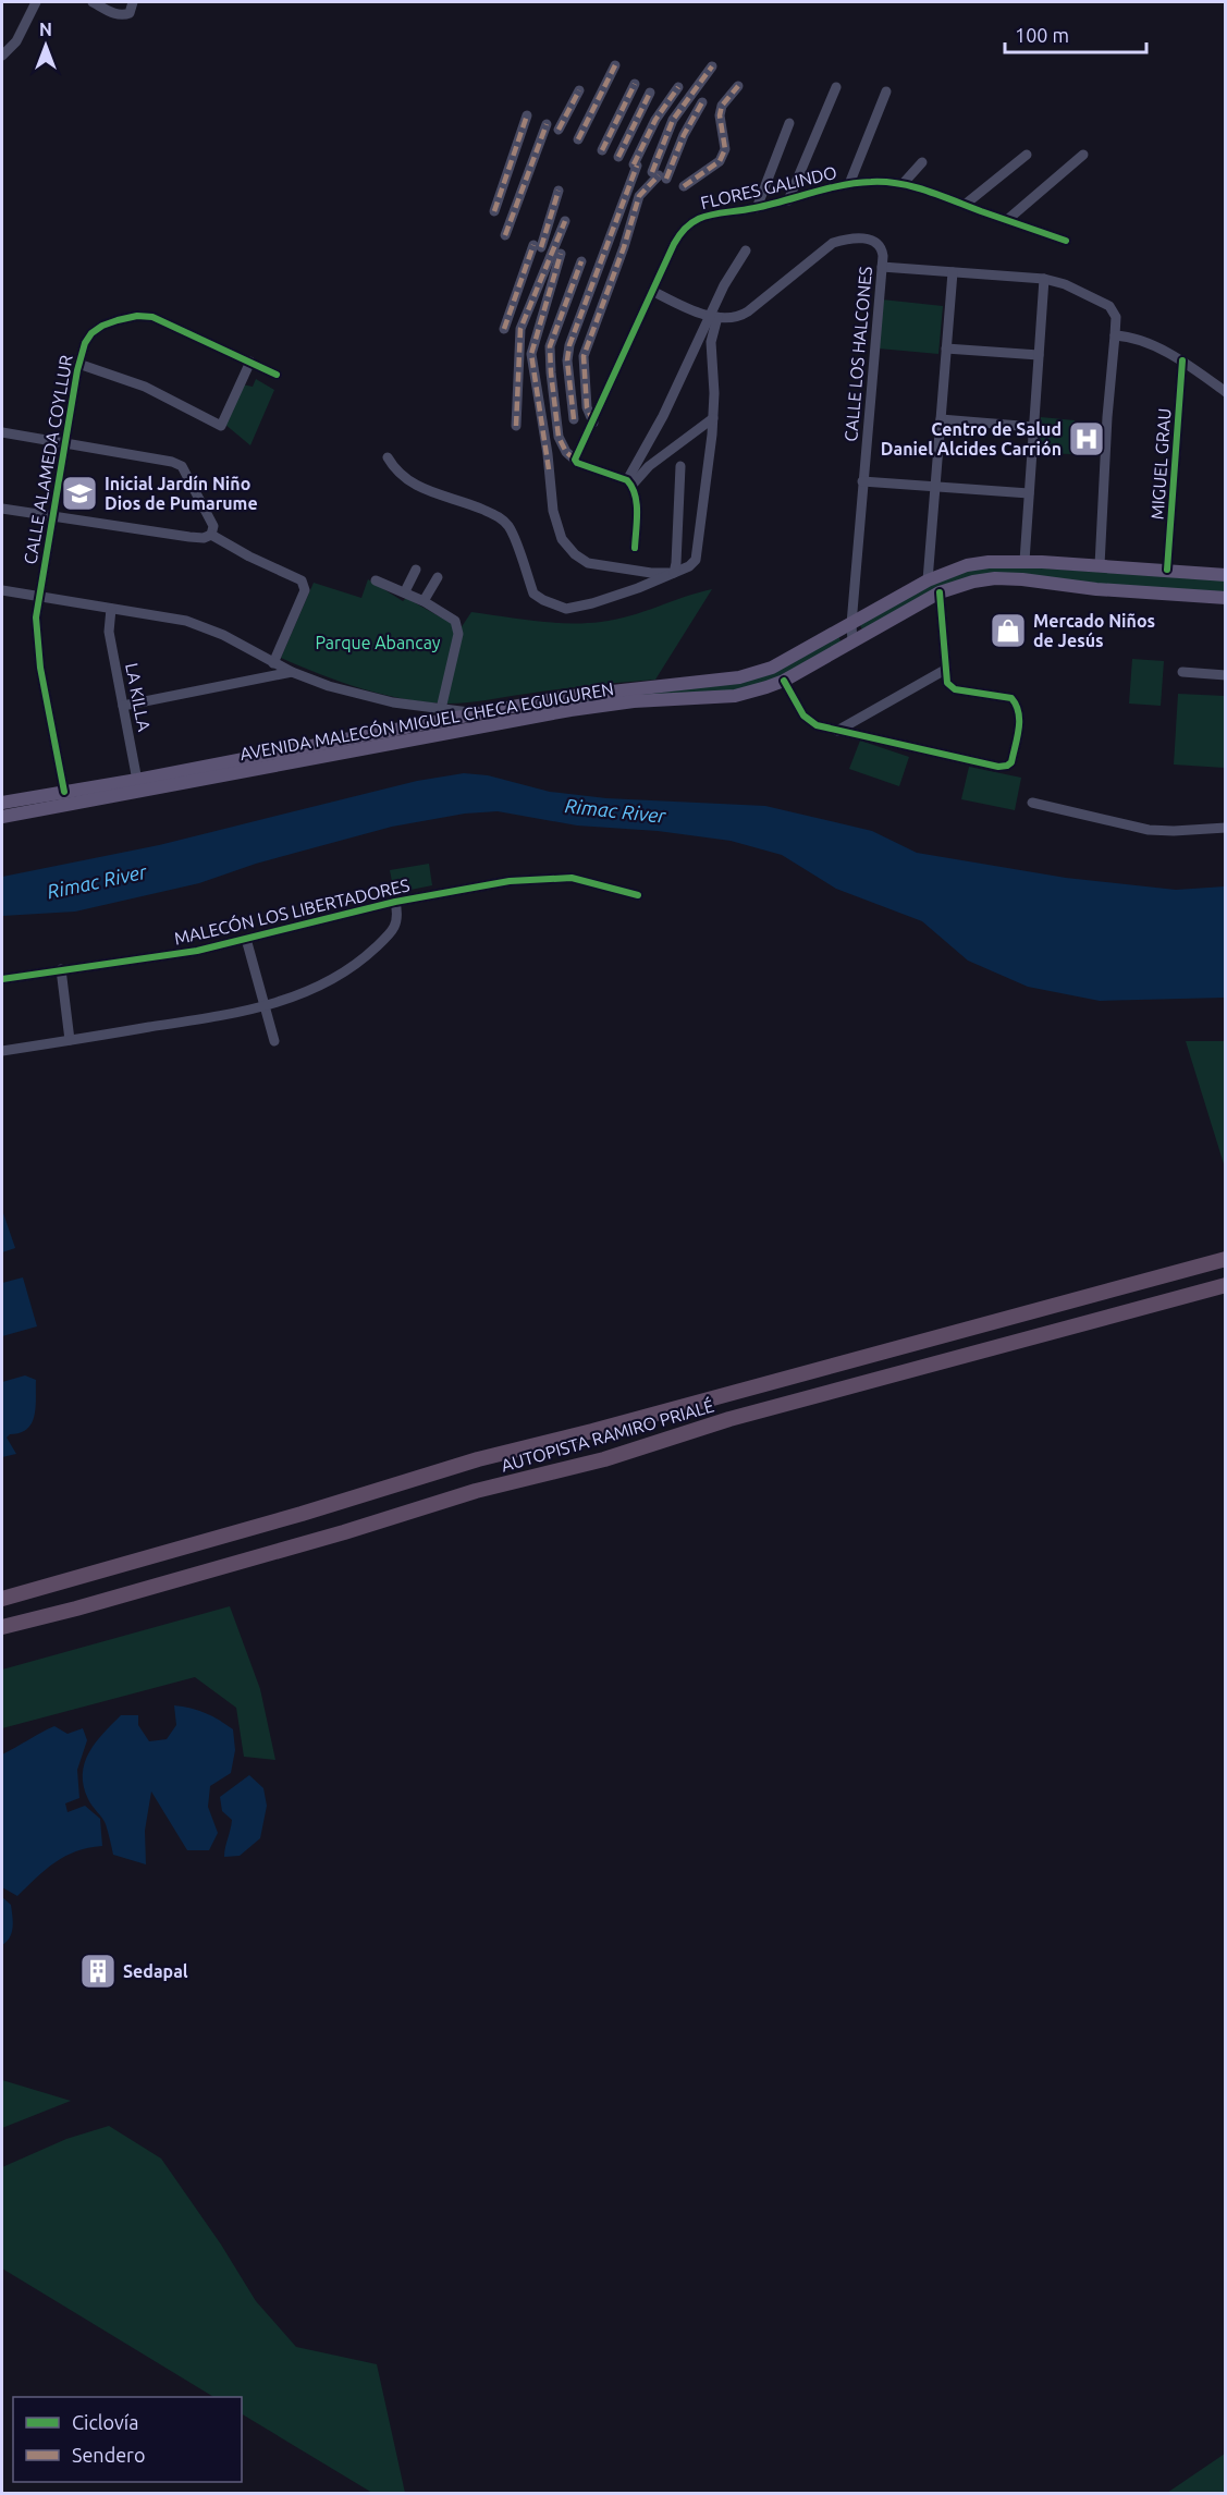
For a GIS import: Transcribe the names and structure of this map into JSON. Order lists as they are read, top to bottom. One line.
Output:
{"streets":{"highway":["AUTOPISTA RAMIRO PRIALÉ"],"main road":["AVENIDA MALECÓN MIGUEL CHECA EGUIGUREN"],"street":["FLORES GALINDO","CALLE LOS HALCONES","CALLE ALAMEDA COYLLUR","MIGUEL GRAU","LA KILLA","MALECÓN LOS LIBERTADORES"]},"crossings":[["CALLE LOS HALCONES","AVENIDA MALECÓN MIGUEL CHECA EGUIGUREN"],["CALLE ALAMEDA COYLLUR","AVENIDA MALECÓN MIGUEL CHECA EGUIGUREN"],["MIGUEL GRAU","AVENIDA MALECÓN MIGUEL CHECA EGUIGUREN"],["LA KILLA","AVENIDA MALECÓN MIGUEL CHECA EGUIGUREN"]],"water":["Rimac River"],"parks":["Parque Abancay"],"places":{"hospital":["Centro de Salud Daniel Alcides Carrión"],"school or university":["Inicial Jardín Niño Dios de Pumarume"],"shop":["Mercado Niños de Jesús"],"building":["Sedapal"]},"legend":["Ciclovía","Sendero"],"scale_bar":"100 m","north":"top"}
